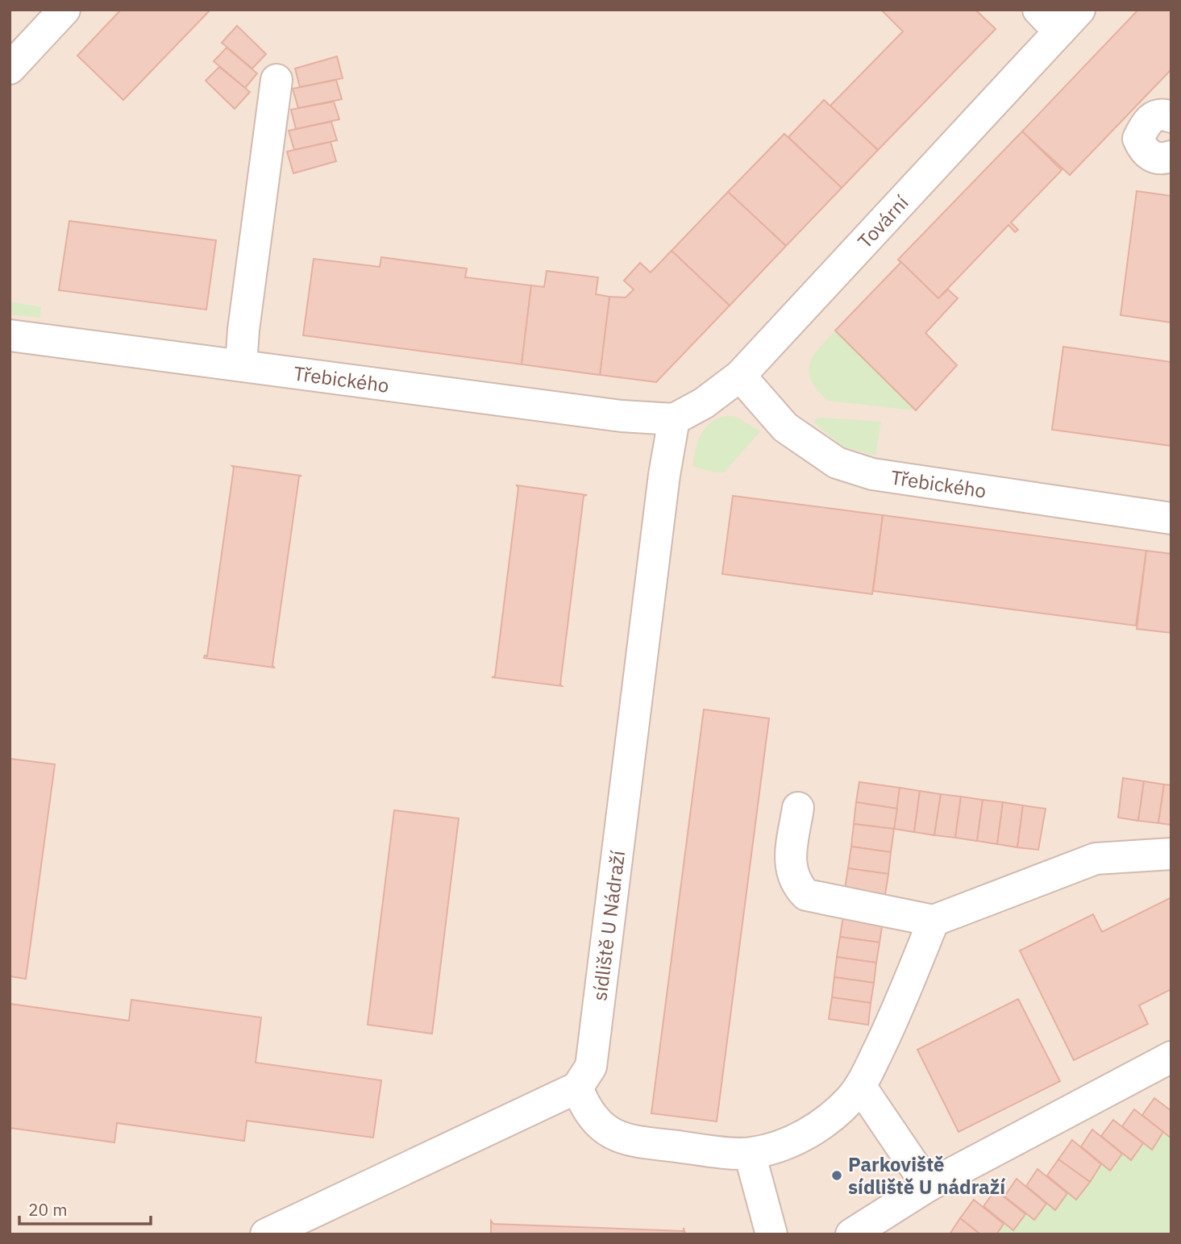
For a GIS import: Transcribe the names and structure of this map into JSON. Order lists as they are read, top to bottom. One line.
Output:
{"streets":{"street":["Tovární","Třebického","sídliště U Nádraží"]},"crossings":[["Tovární","Třebického"],["Tovární","sídliště U Nádraží"],["Třebického","sídliště U Nádraží"]],"places":["Parkoviště sídliště U nádraží"],"scale_bar":"20 m"}
